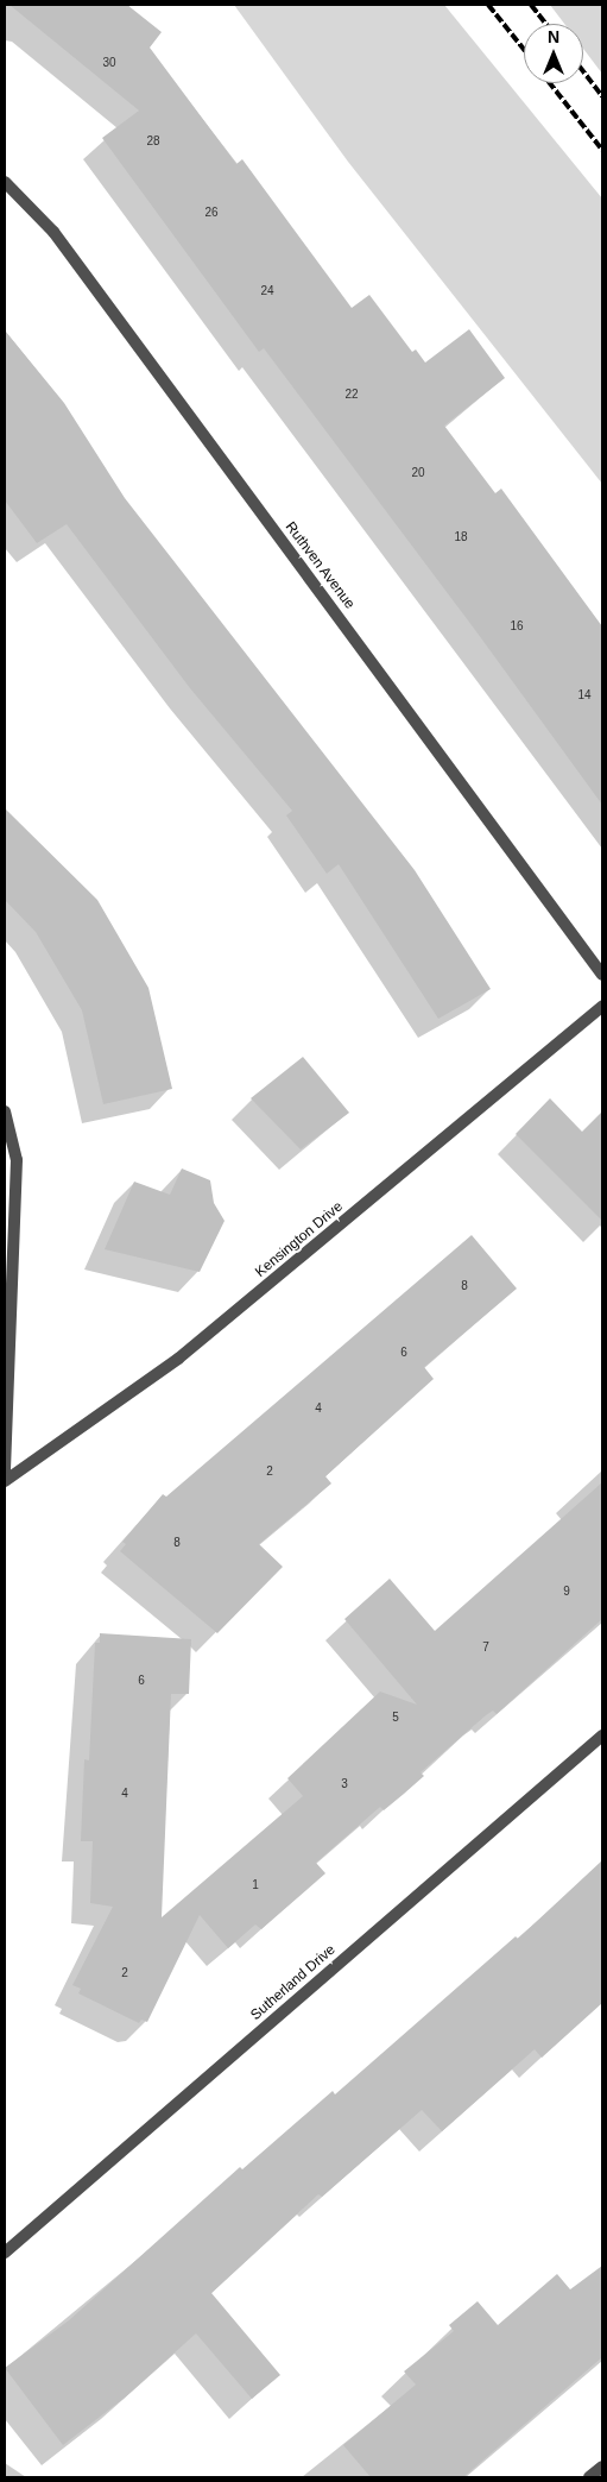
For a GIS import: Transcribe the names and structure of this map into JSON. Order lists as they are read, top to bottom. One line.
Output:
{"streets":{"street":["Ruthven Avenue","Kensington Drive","Sutherland Drive"]},"house_numbers":["30","28","26","24","22","20","18","16","14","8","6","4","2","8","9","7","6","5","3","4","1","2"],"north":"top"}
